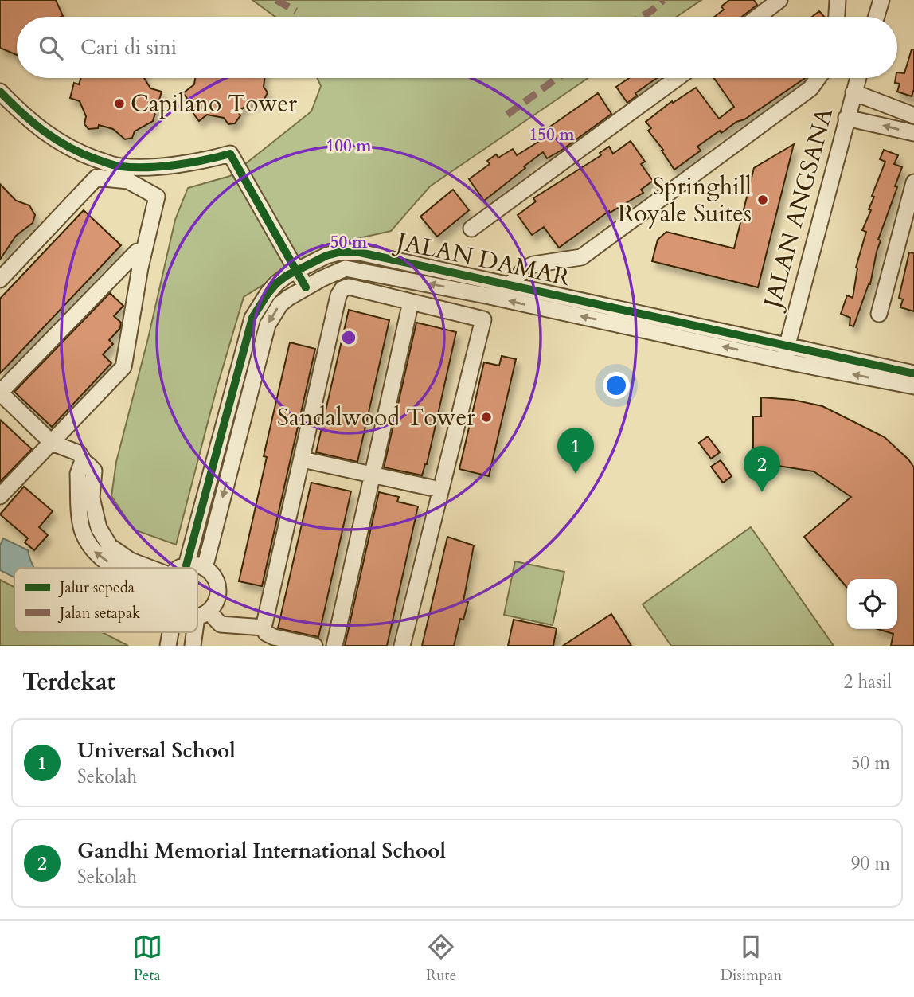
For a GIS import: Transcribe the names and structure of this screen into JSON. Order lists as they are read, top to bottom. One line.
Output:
{"streets":{"street":["JALAN ANGSANA","JALAN DAMAR"]},"crossings":[["JALAN ANGSANA","JALAN DAMAR"]],"places":["Capilano Tower","Springhill Royale Suites","Sandalwood Tower"],"legend":["Jalur sepeda","Jalan setapak"],"page":{"search":"Cari di sini","pins":["1","2"],"heading":["Terdekat","2 hasil"],"list":[{"mark":"1","name":"Universal School","note":"Sekolah","value":"50 m"},{"mark":"2","name":"Gandhi Memorial International School","note":"Sekolah","value":"90 m"}],"nav":["Peta","Rute","Disimpan"]},"rings":["150 m","100 m","50 m"]}
